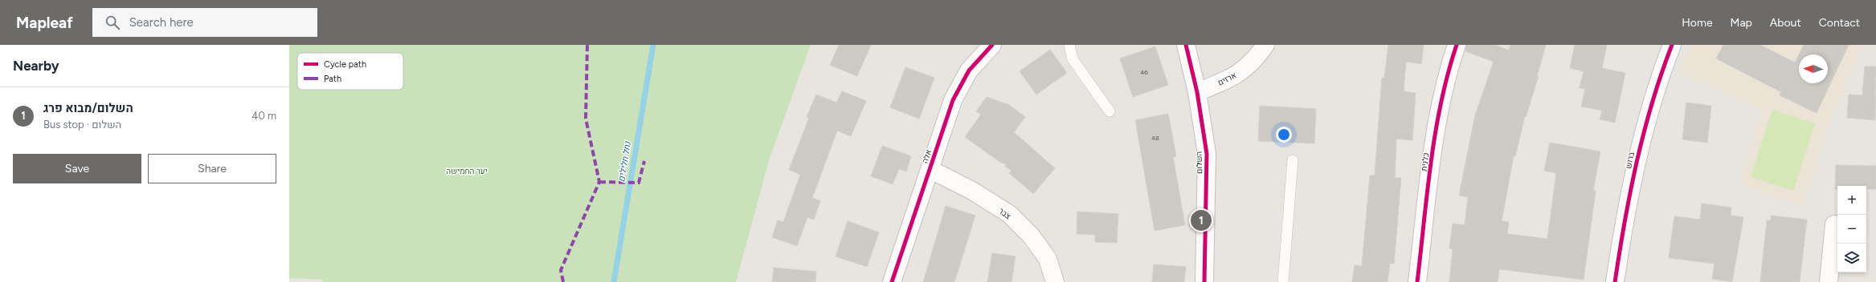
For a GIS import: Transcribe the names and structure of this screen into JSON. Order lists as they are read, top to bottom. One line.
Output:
{"streets":{"street":["ארזים","אלה","ברוש","כלנית","השלום","צבר"]},"crossings":[["ארזים","השלום"],["אלה","צבר"]],"water":["נחל חלילים"],"parks":["יער החמישה"],"house_numbers":["46","48"],"legend":["Cycle path","Path"],"north":"left","page":{"header":"Mapleaf","search":"Search here","nav":["Home","Map","About","Contact"],"heading":"Nearby","list":[{"mark":"1","name":"השלום/מבוא פרג","note":"Bus stop · השלום","value":"40 m"}],"buttons":["Save","Share"],"map_buttons":["+","−"],"pins":"1"}}
